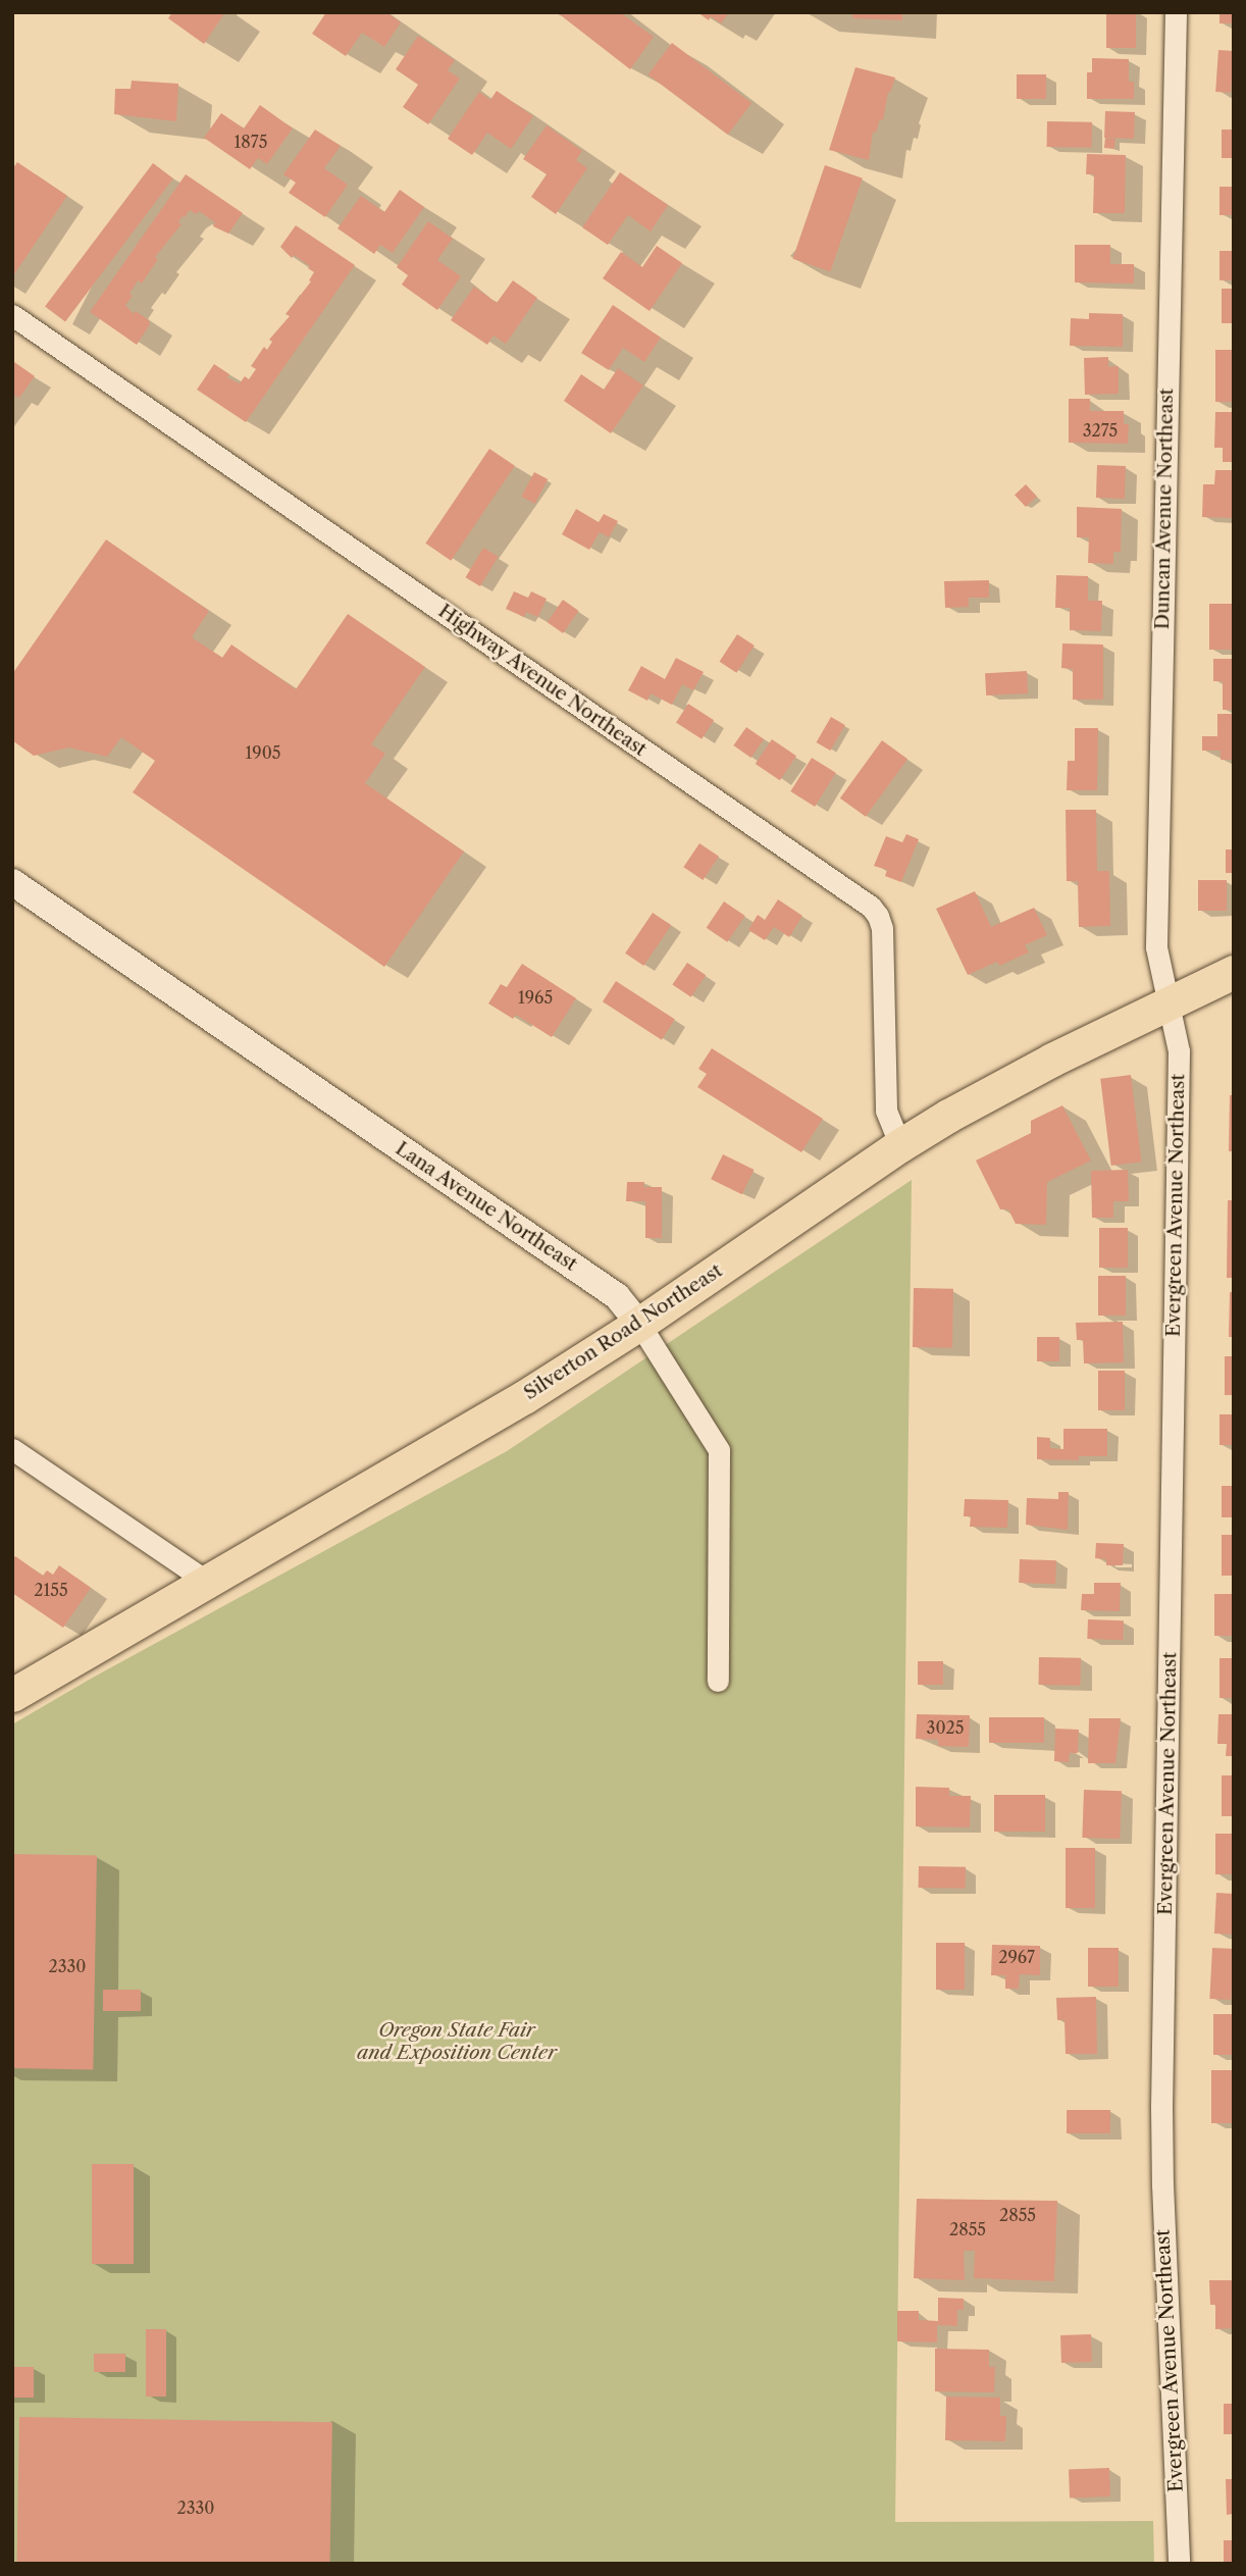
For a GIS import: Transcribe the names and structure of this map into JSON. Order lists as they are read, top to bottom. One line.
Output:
{"streets":{"main road":["Silverton Road Northeast"],"street":["Duncan Avenue Northeast","Highway Avenue Northeast","Evergreen Avenue Northeast","Lana Avenue Northeast"]},"crossings":[["Duncan Avenue Northeast","Evergreen Avenue Northeast"],["Duncan Avenue Northeast","Silverton Road Northeast"],["Highway Avenue Northeast","Silverton Road Northeast"],["Evergreen Avenue Northeast","Silverton Road Northeast"],["Lana Avenue Northeast","Silverton Road Northeast"]],"parks":["Oregon State Fair and Exposition Center"],"house_numbers":["1875","3275","1905","1965","2155","3025","2967","2330","2855","2855","2330"]}
